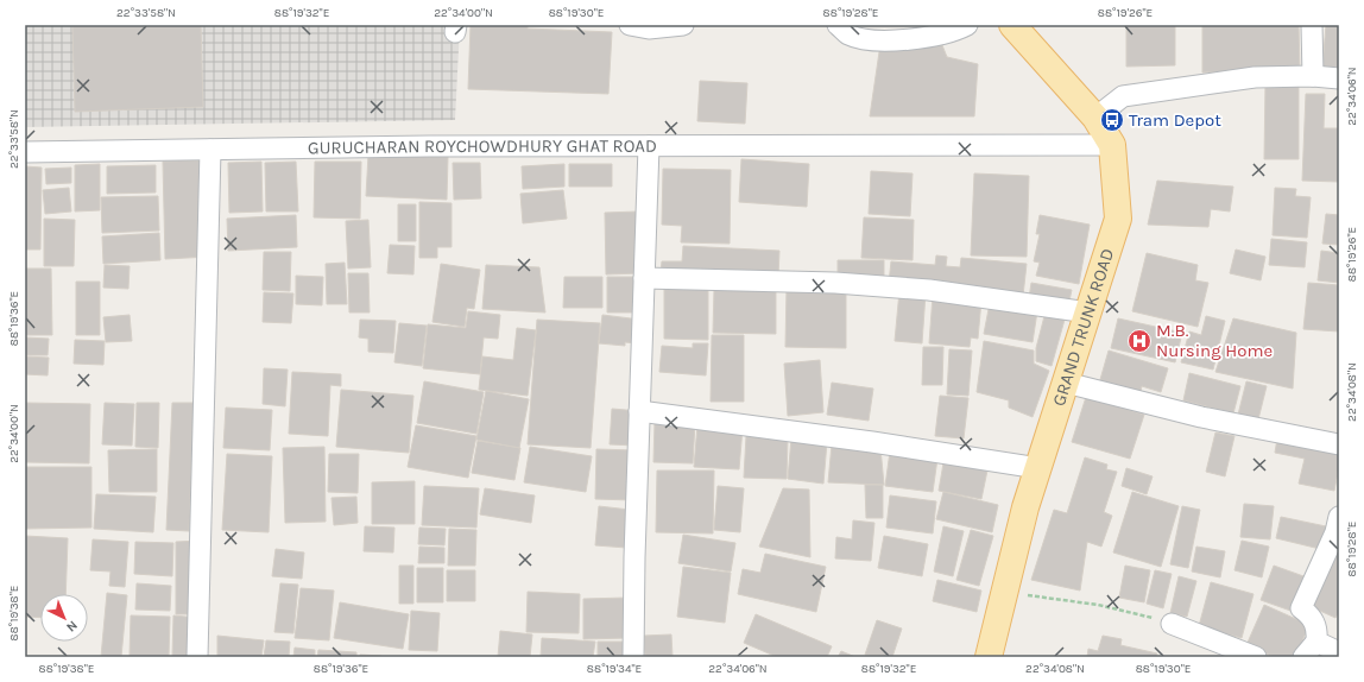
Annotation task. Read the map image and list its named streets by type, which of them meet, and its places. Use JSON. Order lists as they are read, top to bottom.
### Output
{
  "streets": {
    "main road": ["GRAND TRUNK ROAD"],
    "street": ["GURUCHARAN ROYCHOWDHURY GHAT ROAD"]
  },
  "crossings": [
    ["GURUCHARAN ROYCHOWDHURY GHAT ROAD", "GRAND TRUNK ROAD"]
  ],
  "places": {
    "bus stop": ["Tram Depot"],
    "hospital": ["M.B. Nursing Home"]
  },
  "north": "bottom right",
  "coordinates": [
    "22°33'58\"N",
    "88°19'32\"E",
    "22°34'00\"N",
    "88°19'30\"E",
    "88°19'28\"E",
    "88°19'26\"E",
    "22°34'06\"N",
    "88°19'36\"E",
    "22°34'08\"N",
    "88°19'38\"E",
    "88°19'34\"E"
  ]
}
